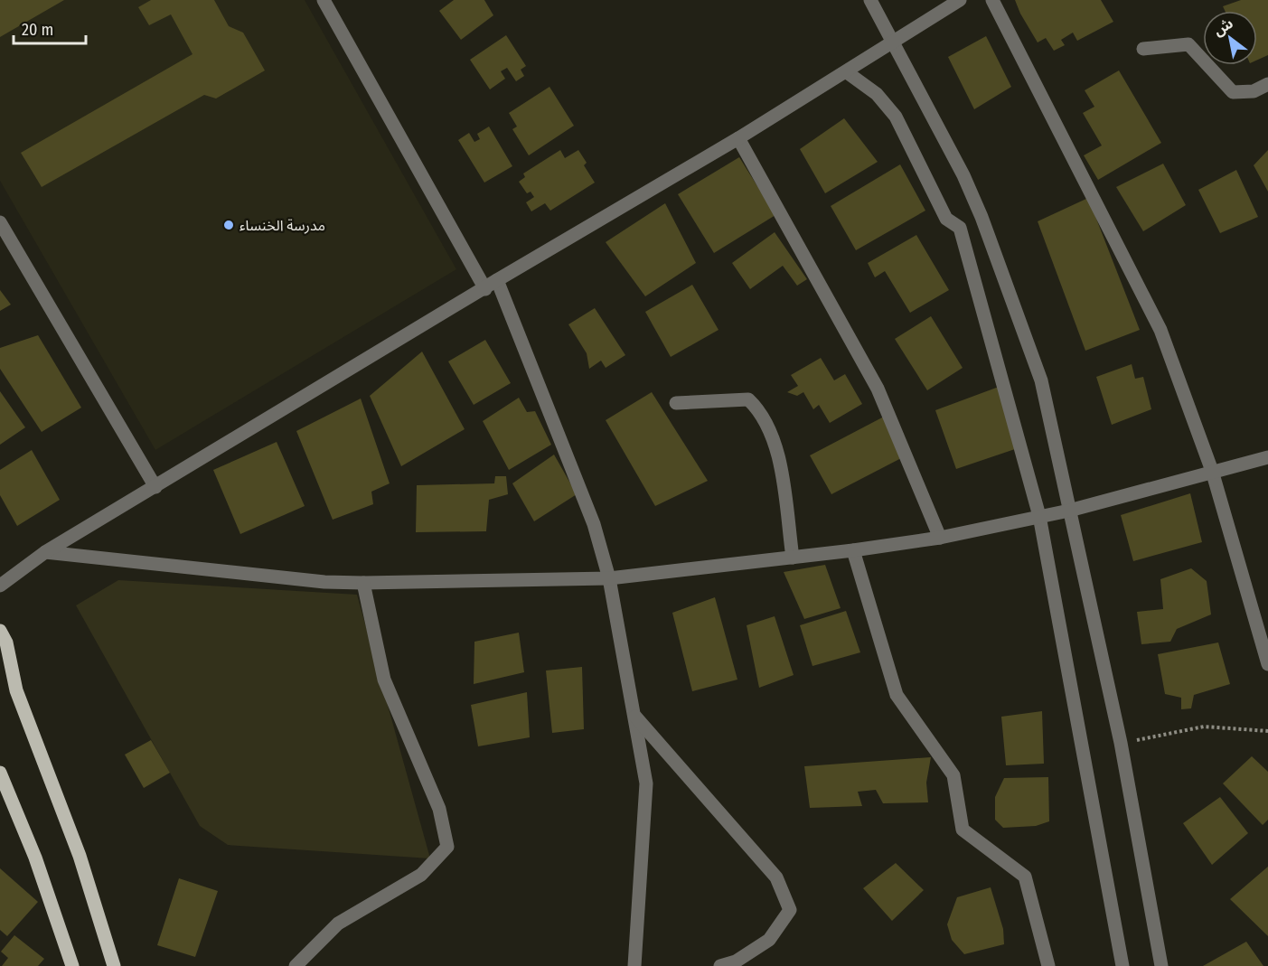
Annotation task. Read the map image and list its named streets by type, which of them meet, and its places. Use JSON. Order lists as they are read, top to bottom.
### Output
{
  "places": ["مدرسة الخنساء"],
  "scale_bar": "20 m",
  "north": "top left"
}
